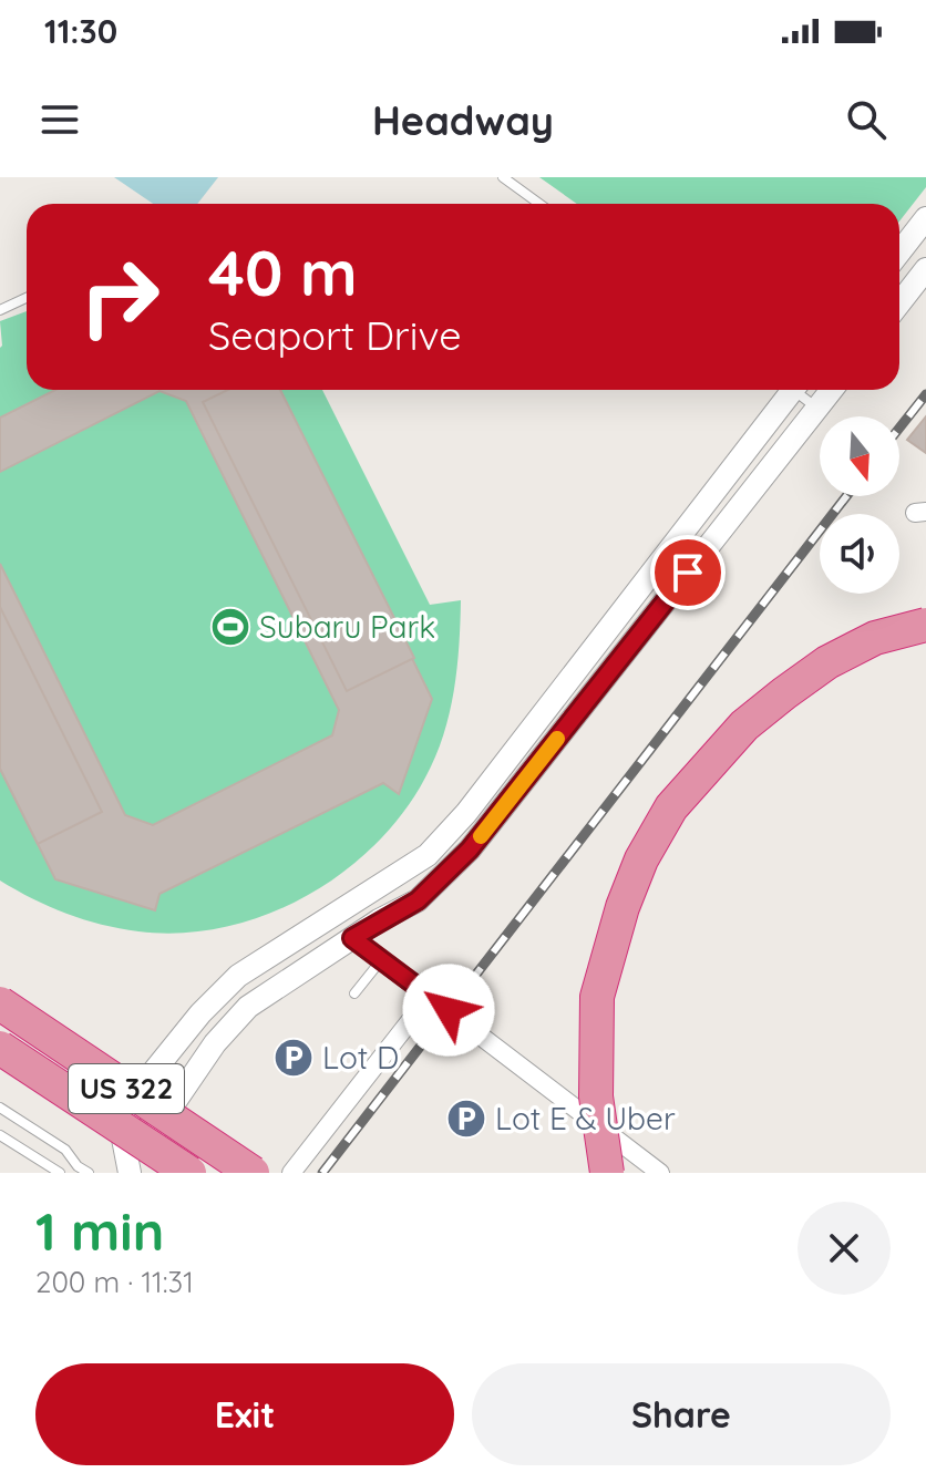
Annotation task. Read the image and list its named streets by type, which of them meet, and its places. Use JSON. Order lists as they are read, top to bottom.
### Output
{
  "streets": {
    "highway": ["US 322"]
  },
  "places": {
    "sports": ["Subaru Park"],
    "parking": ["Lot D", "Lot E & Uber"]
  },
  "north": "bottom",
  "page": {
    "status": "11:30",
    "header": "Headway",
    "turn": ["40 m", "Seaport Drive"],
    "heading": ["1 min", "200 m · 11:31"],
    "buttons": ["Exit", "Share"]
  }
}
